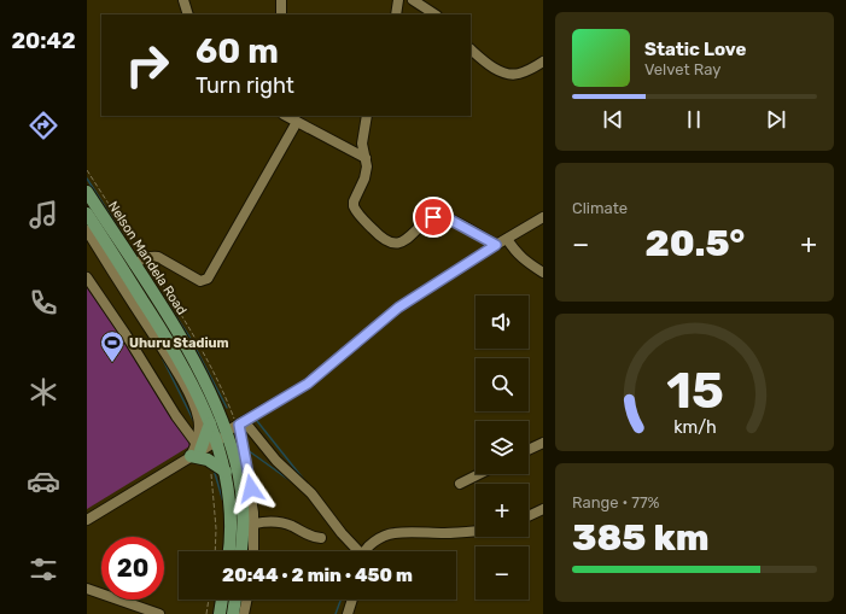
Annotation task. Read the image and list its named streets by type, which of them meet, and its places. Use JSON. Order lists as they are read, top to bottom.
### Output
{
  "streets": {
    "main road": ["Nelson Mandela Road"]
  },
  "places": {
    "sports": ["Uhuru Stadium"]
  },
  "page": {
    "tabs": "20:42",
    "turn": ["60 m", "Turn right"],
    "song": ["Static Love", "Velvet Ray"],
    "tile": [
      "Climate",
      ["Range · 77%", "385 km"]
    ],
    "heat": ["−", "20.5°", "+"],
    "map_buttons": ["+", "−"],
    "limit": "20",
    "trip": "20:44 · 2 min · 450 m",
    "gauge": ["15", "km/h"]
  }
}
